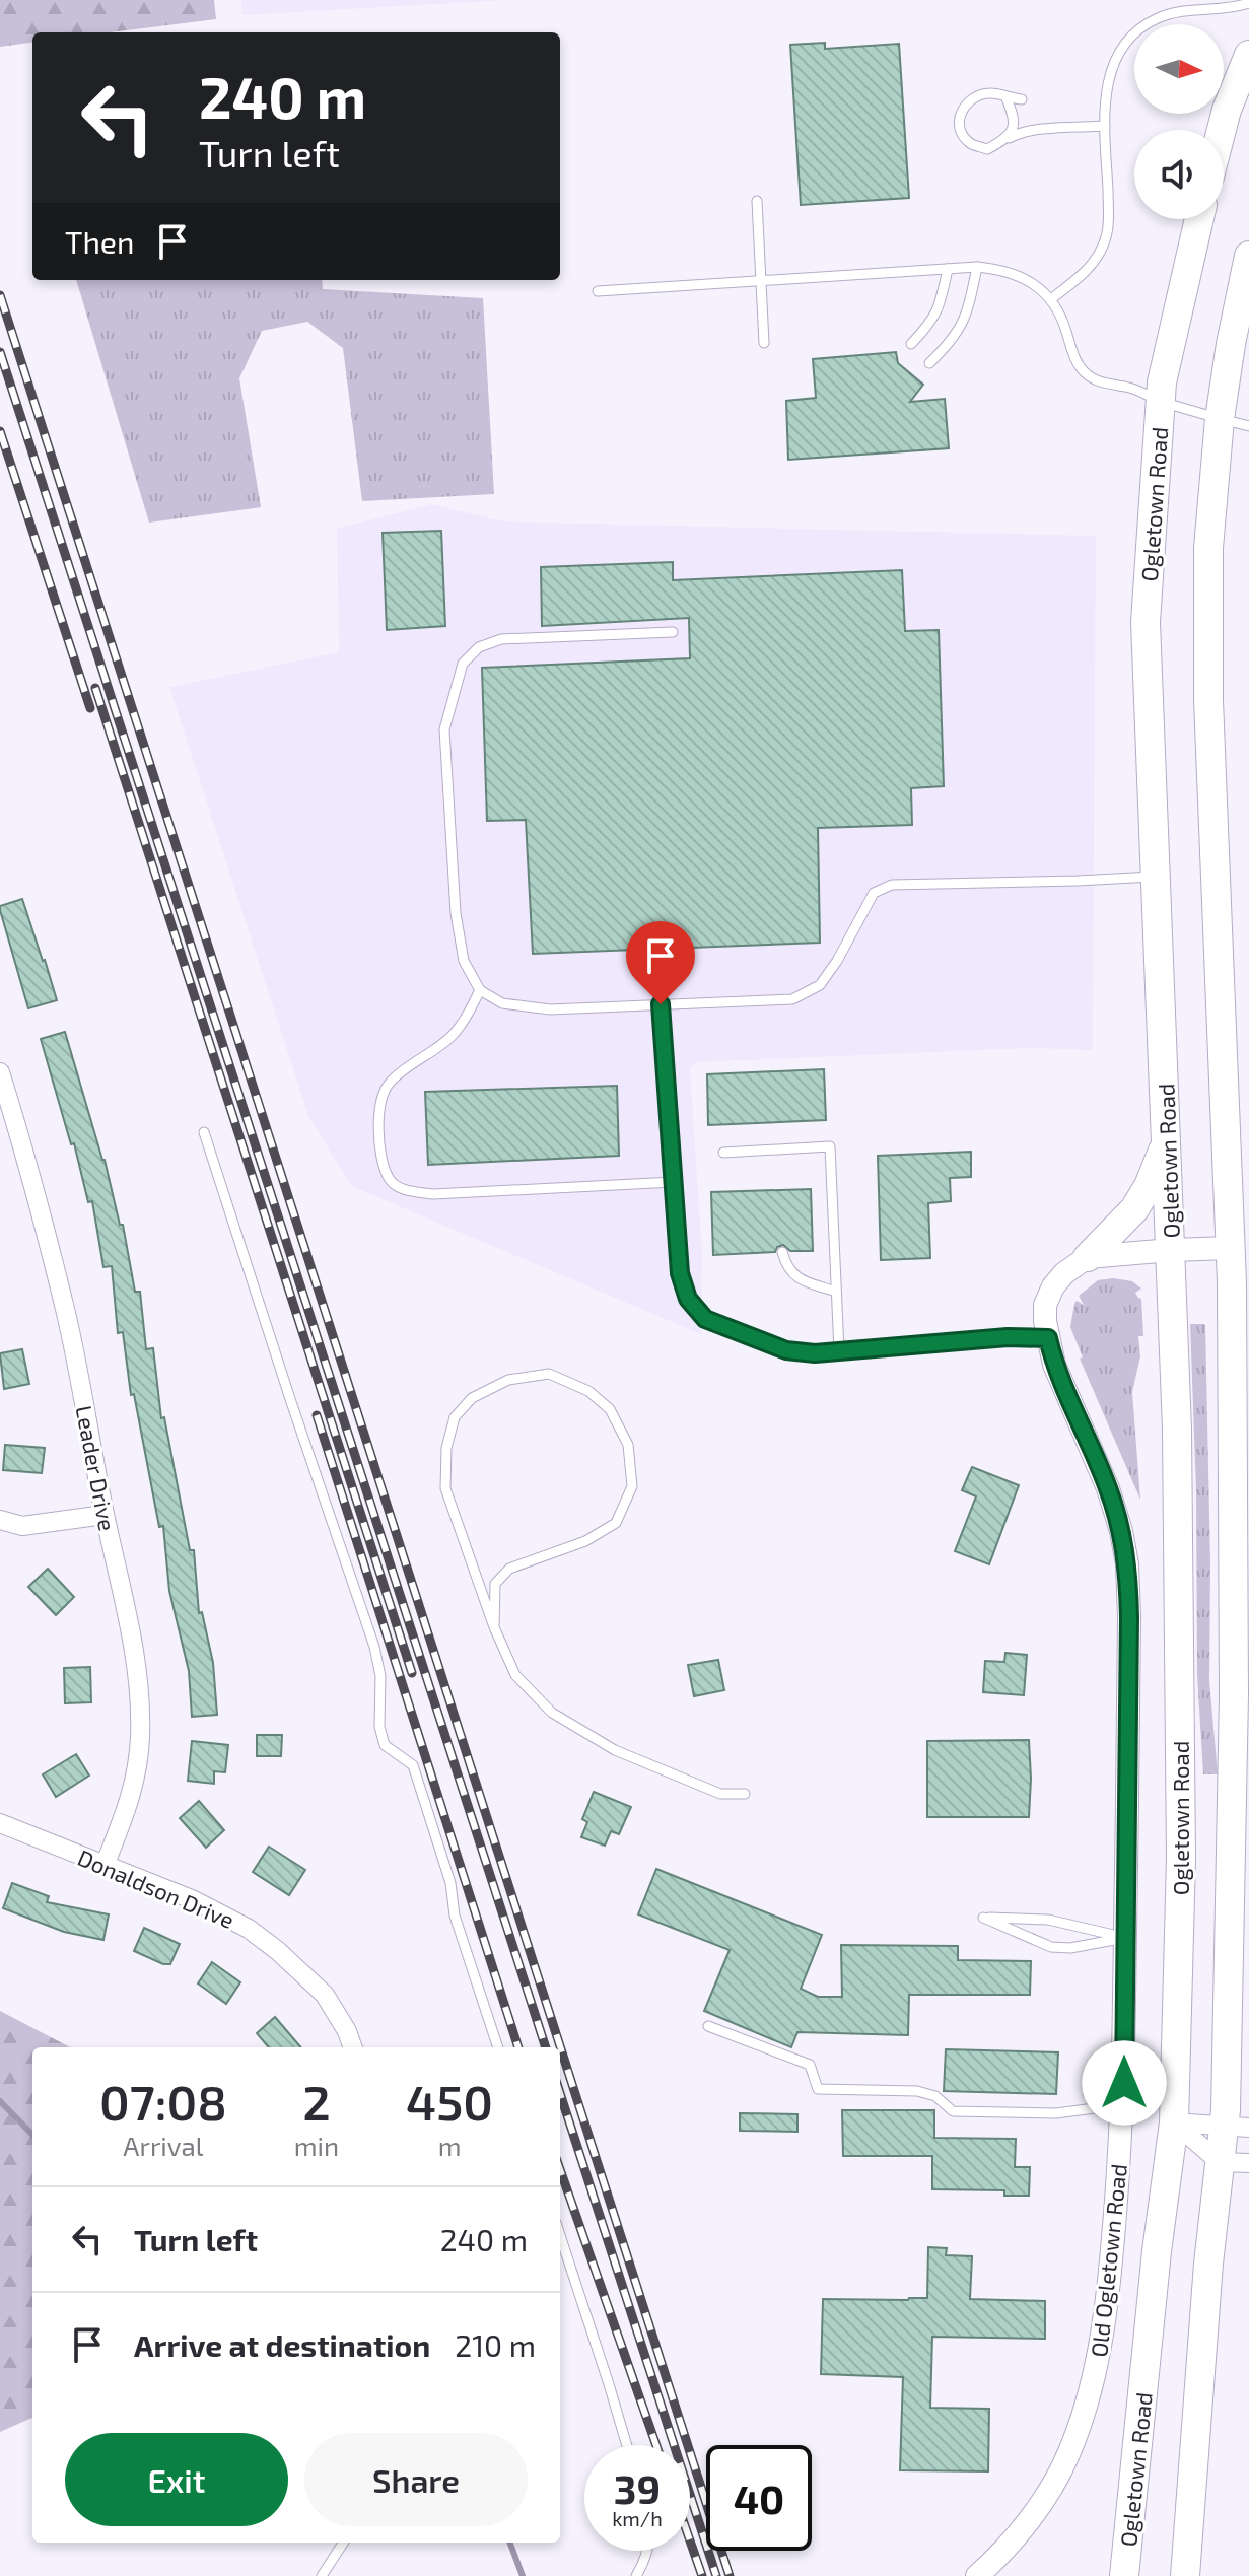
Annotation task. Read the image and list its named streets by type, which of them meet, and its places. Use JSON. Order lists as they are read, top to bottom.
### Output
{
  "streets": {
    "main road": ["Ogletown Road"],
    "street": ["Leader Drive", "Donaldson Drive", "Old Ogletown Road"]
  },
  "crossings": [
    ["Leader Drive", "Donaldson Drive"]
  ],
  "north": "right",
  "page": {
    "turn": ["240 m", "Turn left"],
    "then": "Then",
    "eta": [
      "07:08",
      "Arrival",
      "2",
      "min",
      "450",
      "m"
    ],
    "list": [
      {
        "name": "Turn left",
        "value": "240 m"
      },
      {
        "name": "Arrive at destination",
        "value": "210 m"
      }
    ],
    "buttons": ["Exit", "Share"],
    "speed": "39 km/h",
    "limit": "40"
  }
}
